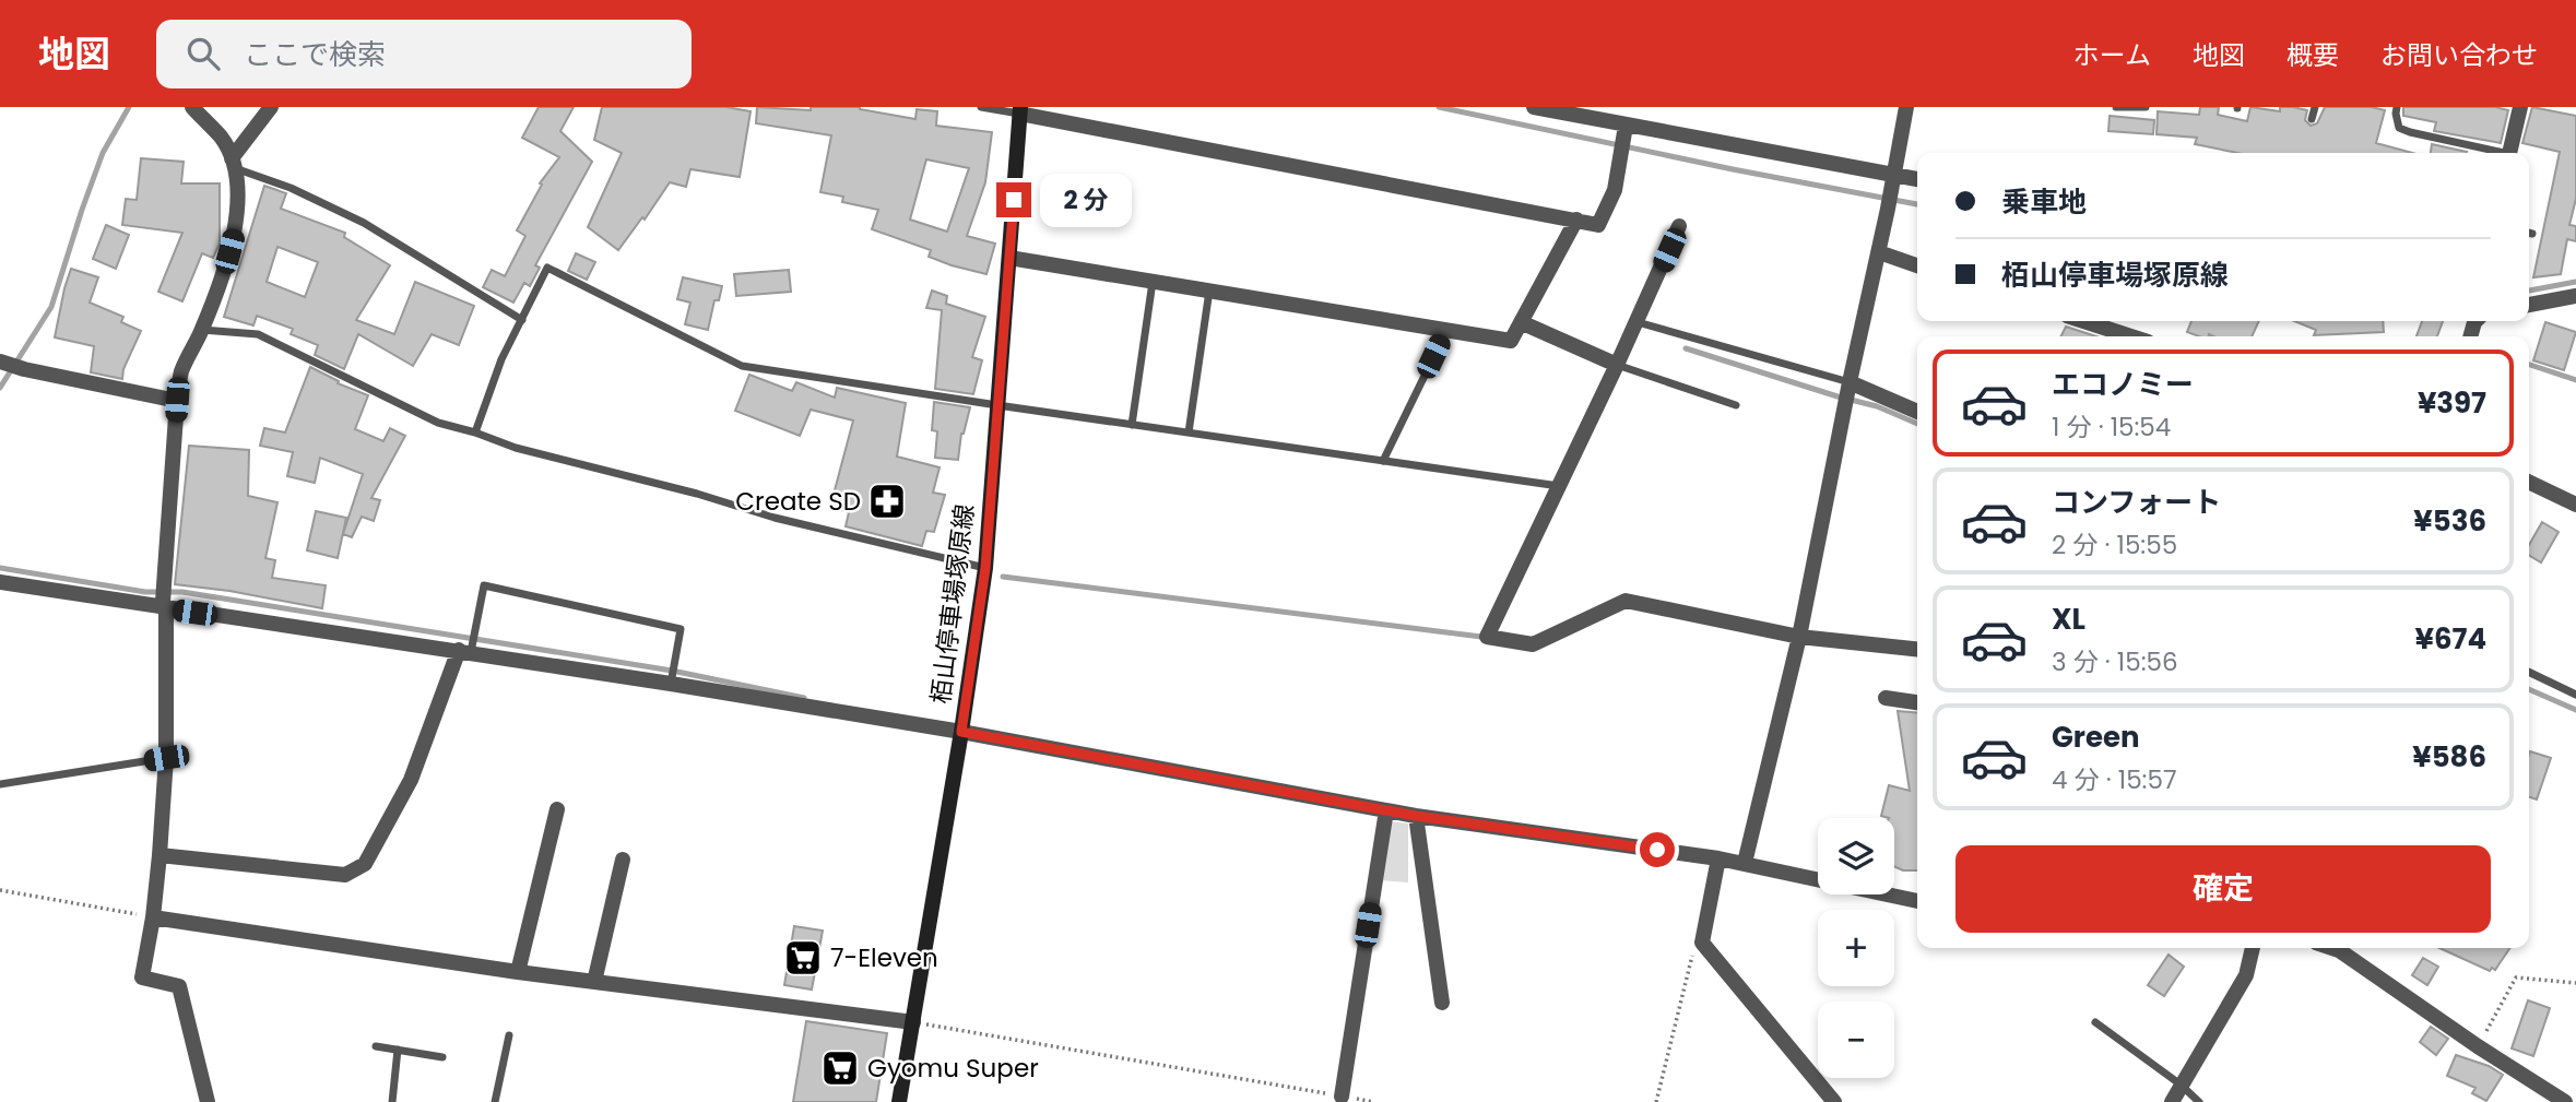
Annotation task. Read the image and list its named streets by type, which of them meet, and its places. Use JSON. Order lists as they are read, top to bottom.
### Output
{
  "streets": {
    "main road": ["栢山停車場塚原線"]
  },
  "places": {
    "pharmacy": ["Create SD"],
    "supermarket": ["7-Eleven", "Gyomu Super"]
  },
  "page": {
    "header": "地図",
    "search": "ここで検索",
    "nav": [
      "ホーム",
      "地図",
      "概要",
      "お問い合わせ"
    ],
    "banner": ["乗車地", "栢山停車場塚原線"],
    "bubble": "2 分",
    "list": [
      {
        "name": "エコノミー",
        "note": "1 分 · 15:54",
        "value": "¥397"
      },
      {
        "name": "コンフォート",
        "note": "2 分 · 15:55",
        "value": "¥536"
      },
      {
        "name": "XL",
        "note": "3 分 · 15:56",
        "value": "¥674"
      },
      {
        "name": "Green",
        "note": "4 分 · 15:57",
        "value": "¥586"
      }
    ],
    "map_buttons": ["+", "−"],
    "buttons": "確定"
  }
}
